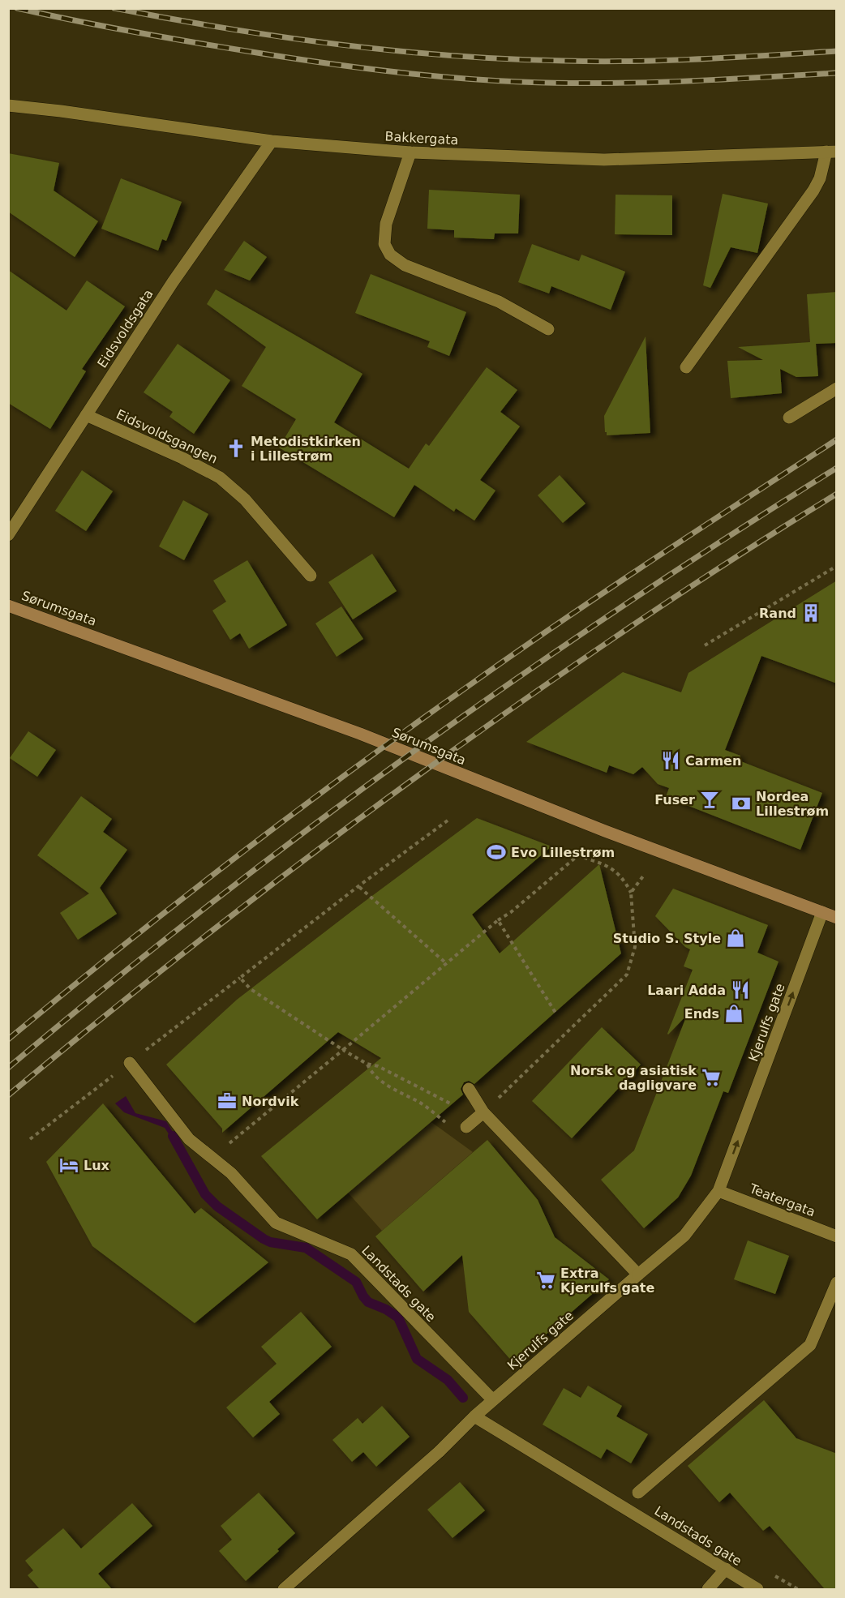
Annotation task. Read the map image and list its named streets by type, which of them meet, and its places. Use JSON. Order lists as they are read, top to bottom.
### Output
{
  "streets": {
    "main road": ["Sørumsgata"],
    "street": [
      "Bakkergata",
      "Eidsvoldsgata",
      "Eidsvoldsgangen",
      "Kjerulfs gate",
      "Teatergata",
      "Landstads gate"
    ]
  },
  "crossings": [
    ["Bakkergata", "Eidsvoldsgata"],
    ["Eidsvoldsgata", "Eidsvoldsgangen"],
    ["Sørumsgata", "Kjerulfs gate"],
    ["Kjerulfs gate", "Teatergata"],
    ["Kjerulfs gate", "Landstads gate"]
  ],
  "places": {
    "church": ["Metodistkirken i Lillestrøm"],
    "building": ["Rand"],
    "restaurant": ["Carmen", "Laari Adda"],
    "bar": ["Fuser"],
    "bank": ["Nordea Lillestrøm"],
    "sports": ["Evo Lillestrøm"],
    "shop": ["Studio S. Style", "Ends"],
    "supermarket": ["Norsk og asiatisk dagligvare", "Extra Kjerulfs gate"],
    "office": ["Nordvik"],
    "hotel": ["Lux"]
  }
}
